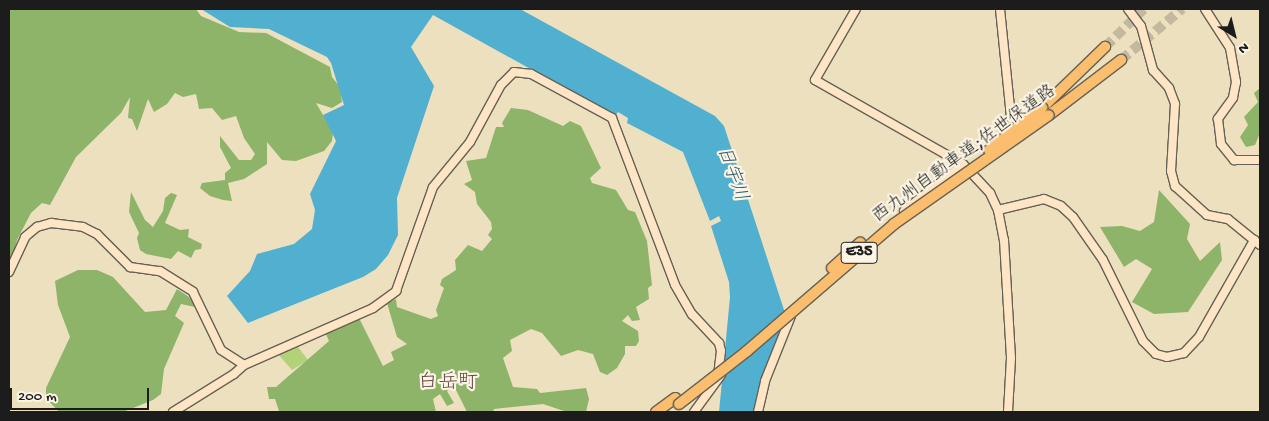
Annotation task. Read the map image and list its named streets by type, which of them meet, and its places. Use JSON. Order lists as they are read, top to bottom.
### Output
{
  "streets": {
    "highway": ["西九州自動車道;佐世保道路", "E35"]
  },
  "districts": ["白岳町"],
  "water": ["日宇川"],
  "scale_bar": "200 m",
  "north": "bottom right"
}
